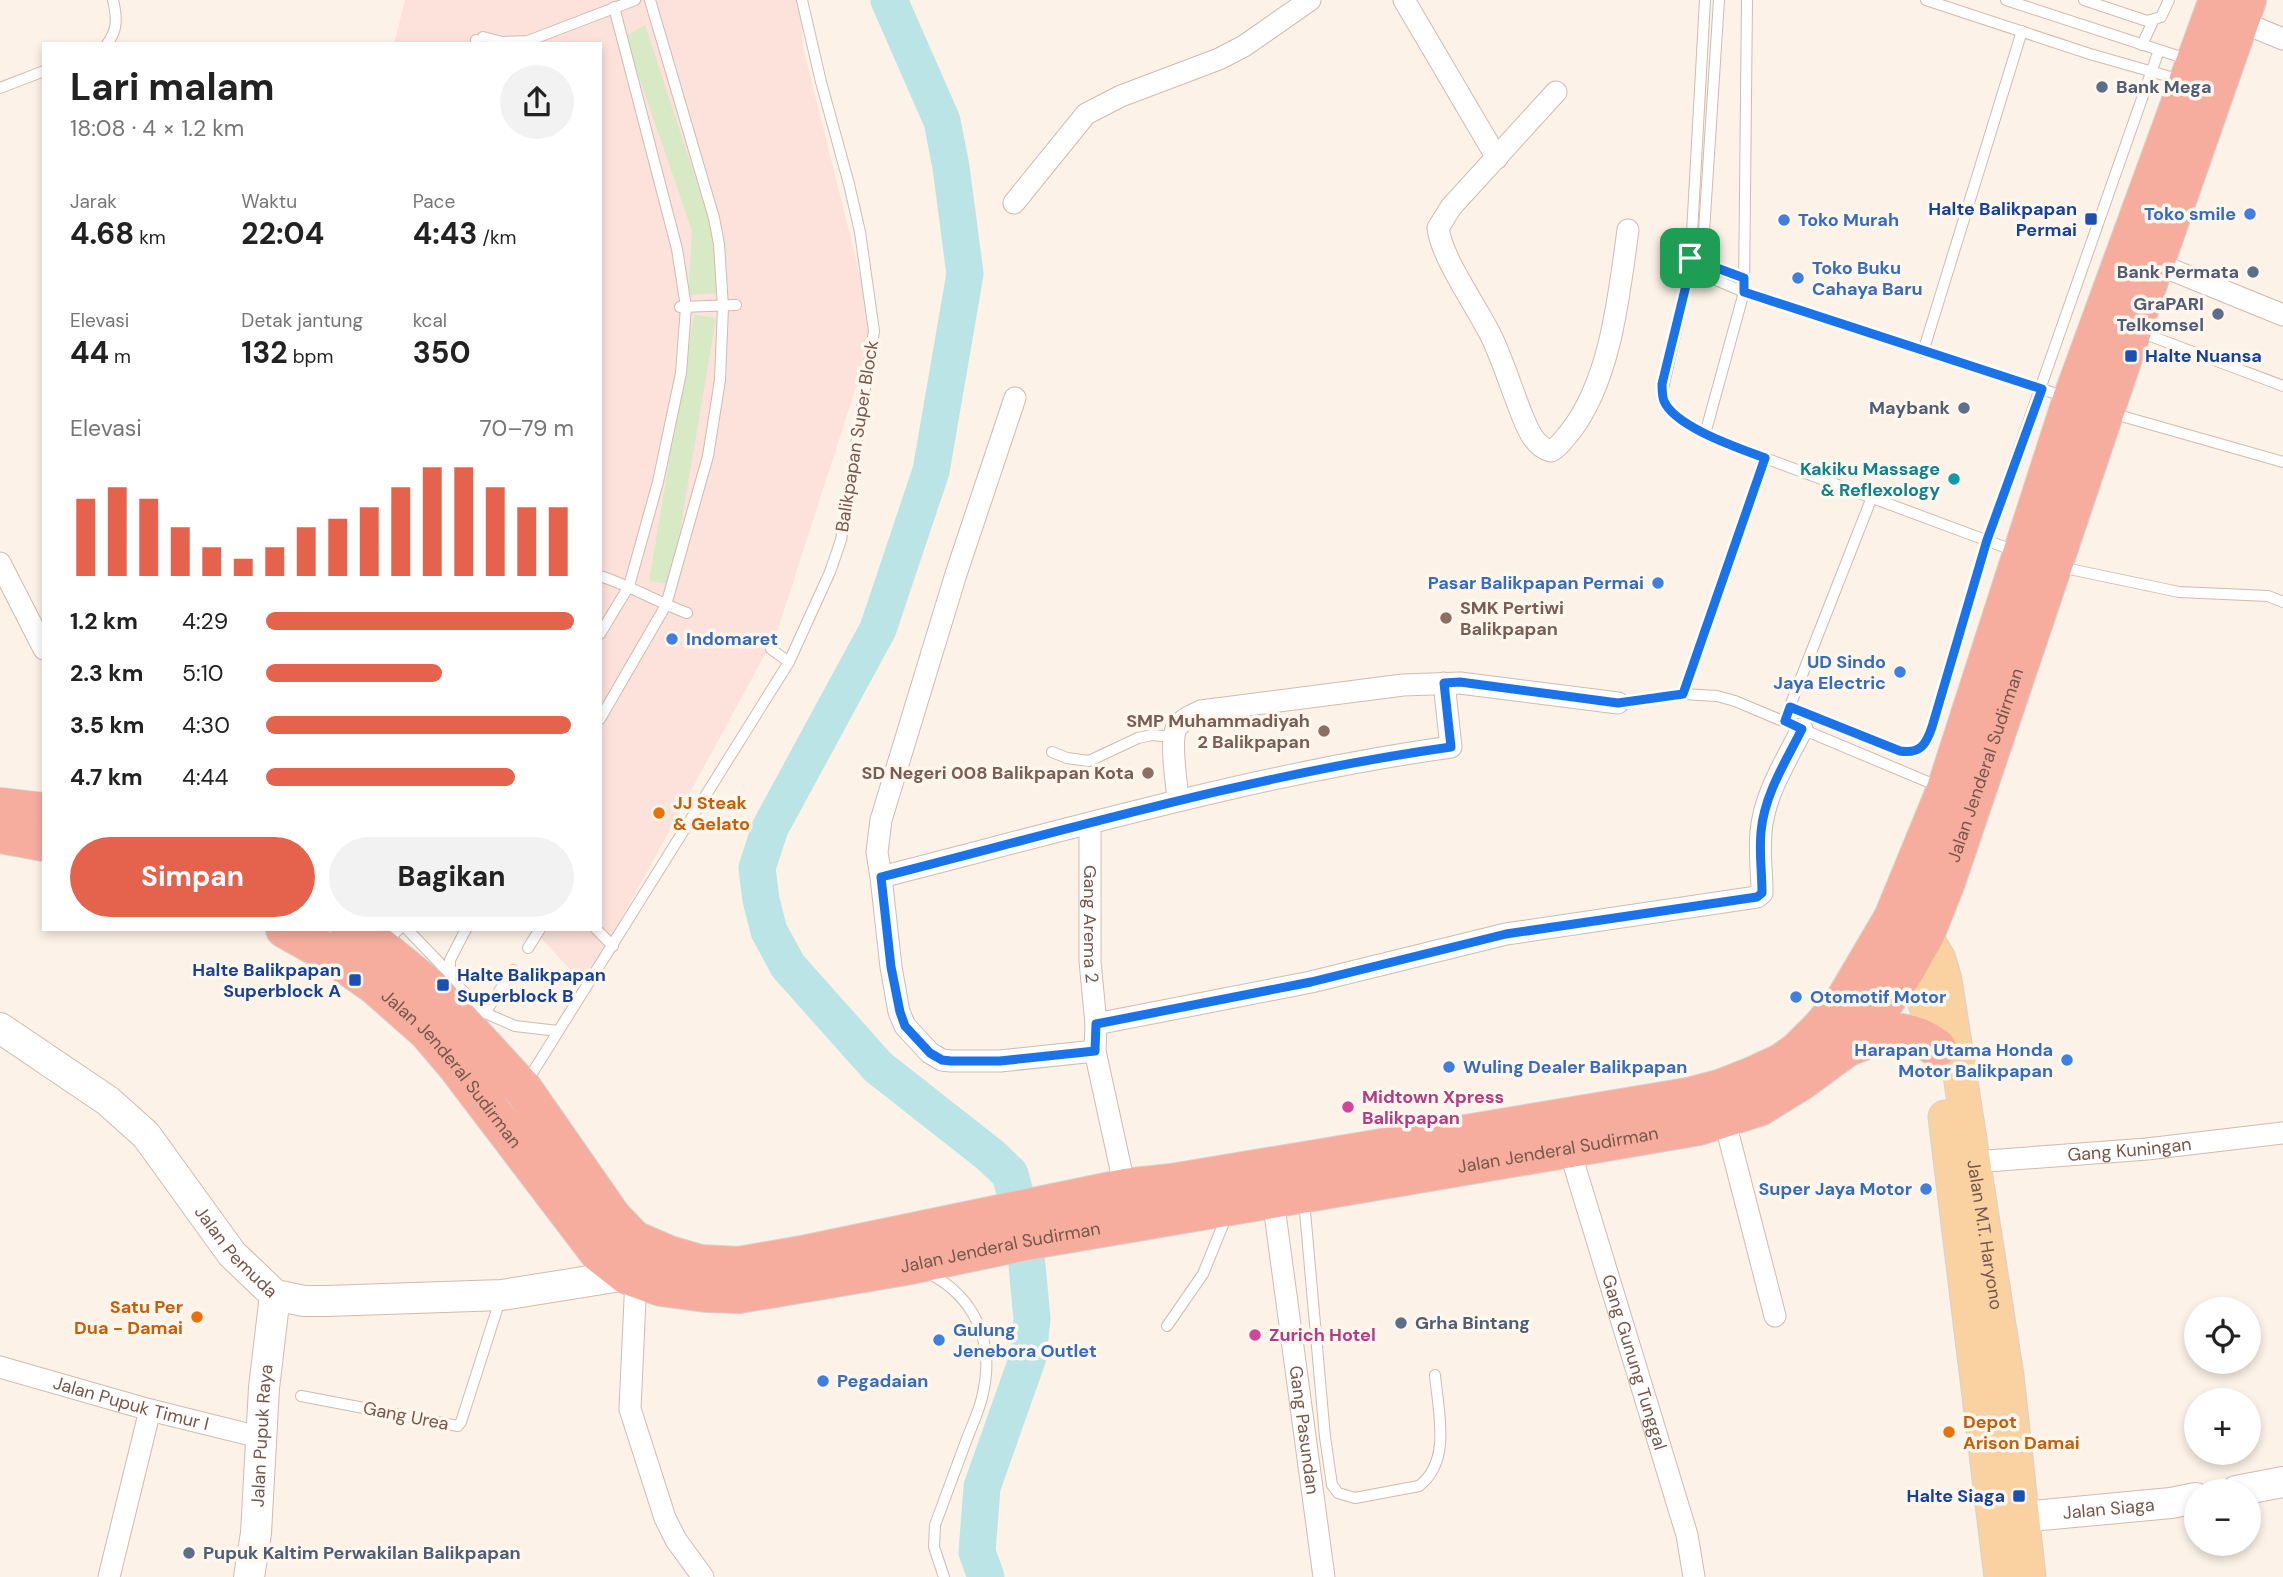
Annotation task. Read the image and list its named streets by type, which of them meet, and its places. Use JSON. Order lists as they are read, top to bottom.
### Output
{
  "streets": {
    "highway": ["Jalan Jenderal Sudirman"],
    "main road": ["Jalan M.T. Haryono"],
    "street": [
      "Gang Arema 2",
      "Gang Kuningan",
      "Jalan Pemuda",
      "Gang Gunung Tunggal",
      "Jalan Pupuk Timur I",
      "Gang Pasundan",
      "Jalan Pupuk Raya",
      "Jalan Siaga"
    ],
    "lane": ["Balikpapan Super Block", "Gang Urea"]
  },
  "crossings": [
    ["Balikpapan Super Block", "Jalan Jenderal Sudirman"],
    ["Jalan Jenderal Sudirman", "Gang Arema 2"],
    ["Jalan Jenderal Sudirman", "Jalan M.T. Haryono"],
    ["Jalan Jenderal Sudirman", "Jalan Pemuda"],
    ["Jalan Jenderal Sudirman", "Gang Gunung Tunggal"],
    ["Jalan Jenderal Sudirman", "Gang Pasundan"],
    ["Gang Kuningan", "Jalan M.T. Haryono"],
    ["Jalan M.T. Haryono", "Jalan Siaga"],
    ["Jalan Pemuda", "Gang Urea"],
    ["Jalan Pemuda", "Jalan Pupuk Raya"],
    ["Jalan Pupuk Timur I", "Jalan Pupuk Raya"]
  ],
  "places": {
    "other": [
      "Bank Mega",
      "Toko smile",
      "Toko Murah",
      "Bank Permata",
      "Toko Buku Cahaya Baru",
      "GraPARI Telkomsel",
      "Maybank",
      "Kakiku Massage & Reflexology",
      "Pasar Balikpapan Permai",
      "SMK Pertiwi Balikpapan",
      "Indomaret",
      "UD Sindo Jaya Electric",
      "SMP Muhammadiyah 2 Balikpapan",
      "SD Negeri 008 Balikpapan Kota",
      "JJ Steak & Gelato",
      "Otomotif Motor",
      "Harapan Utama Honda Motor Balikpapan",
      "Wuling Dealer Balikpapan",
      "Midtown Xpress Balikpapan",
      "Super Jaya Motor",
      "Satu Per Dua - Damai",
      "Grha Bintang",
      "Zurich Hotel",
      "Gulung Jenebora Outlet",
      "Pegadaian",
      "Depot Arison Damai",
      "Pupuk Kaltim Perwakilan Balikpapan"
    ],
    "transit": [
      "Halte Balikpapan Permai",
      "Halte Nuansa",
      "Halte Balikpapan Superblock A",
      "Halte Balikpapan Superblock B",
      "Halte Siaga"
    ]
  },
  "page": {
    "heading": ["Lari malam", "18:08 · 4 × 1.2 km"],
    "stats": [
      ["Jarak", "4.68 km"],
      ["Waktu", "22:04"],
      ["Pace", "4:43 /km"],
      ["Elevasi", "44 m"],
      ["Detak jantung", "132 bpm"],
      ["kcal", "350"]
    ],
    "chart": ["Elevasi", "70–79 m"],
    "list": [
      {
        "name": "1.2 km",
        "note": "4:29"
      },
      {
        "name": "2.3 km",
        "note": "5:10"
      },
      {
        "name": "3.5 km",
        "note": "4:30"
      },
      {
        "name": "4.7 km",
        "note": "4:44"
      }
    ],
    "buttons": ["Simpan", "Bagikan"],
    "map_buttons": ["+", "−"]
  }
}
